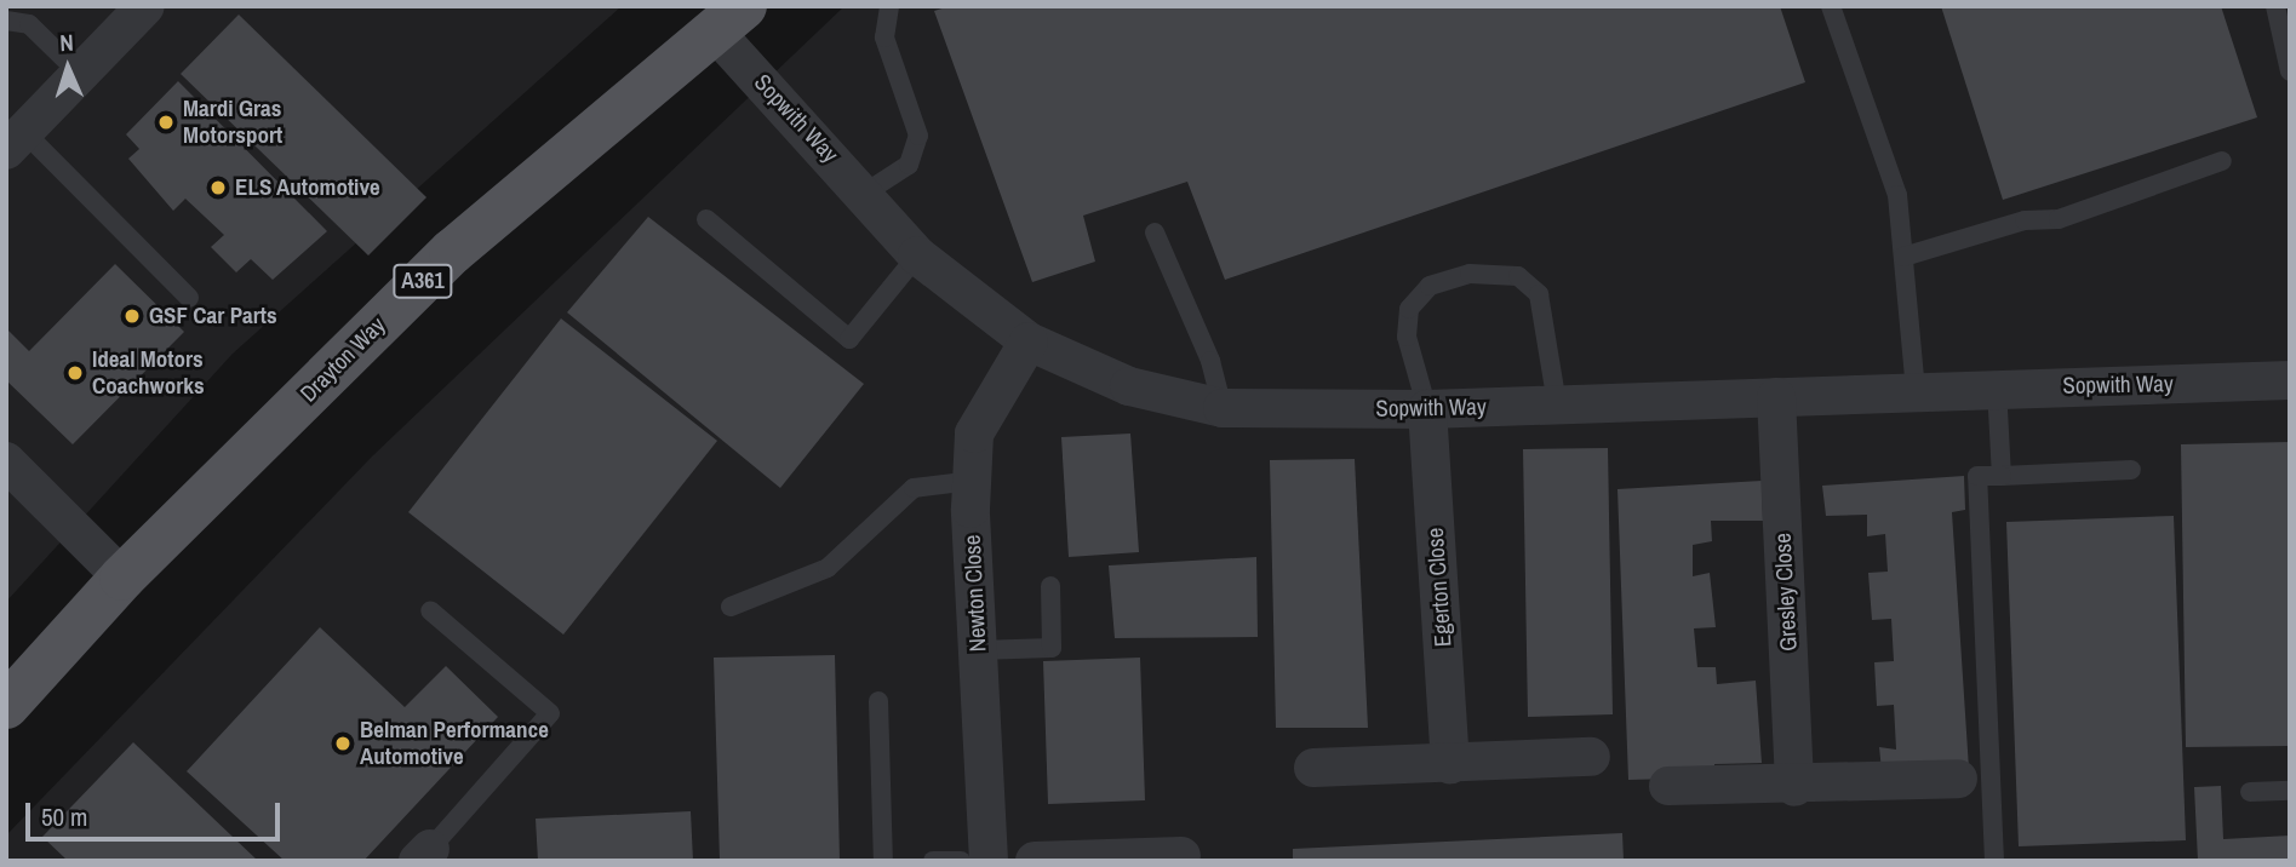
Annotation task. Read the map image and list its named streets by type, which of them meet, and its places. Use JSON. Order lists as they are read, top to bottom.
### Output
{
  "streets": {
    "main road": ["A361", "Drayton Way"],
    "street": [
      "Sopwith Way",
      "Egerton Close",
      "Gresley Close",
      "Newton Close"
    ]
  },
  "crossings": [
    ["Sopwith Way", "Drayton Way"],
    ["Sopwith Way", "Egerton Close"],
    ["Sopwith Way", "Gresley Close"],
    ["Sopwith Way", "Newton Close"]
  ],
  "places": [
    "Mardi Gras Motorsport",
    "ELS Automotive",
    "GSF Car Parts",
    "Ideal Motors Coachworks",
    "Belman Performance Automotive"
  ],
  "scale_bar": "50 m",
  "north": "top"
}
